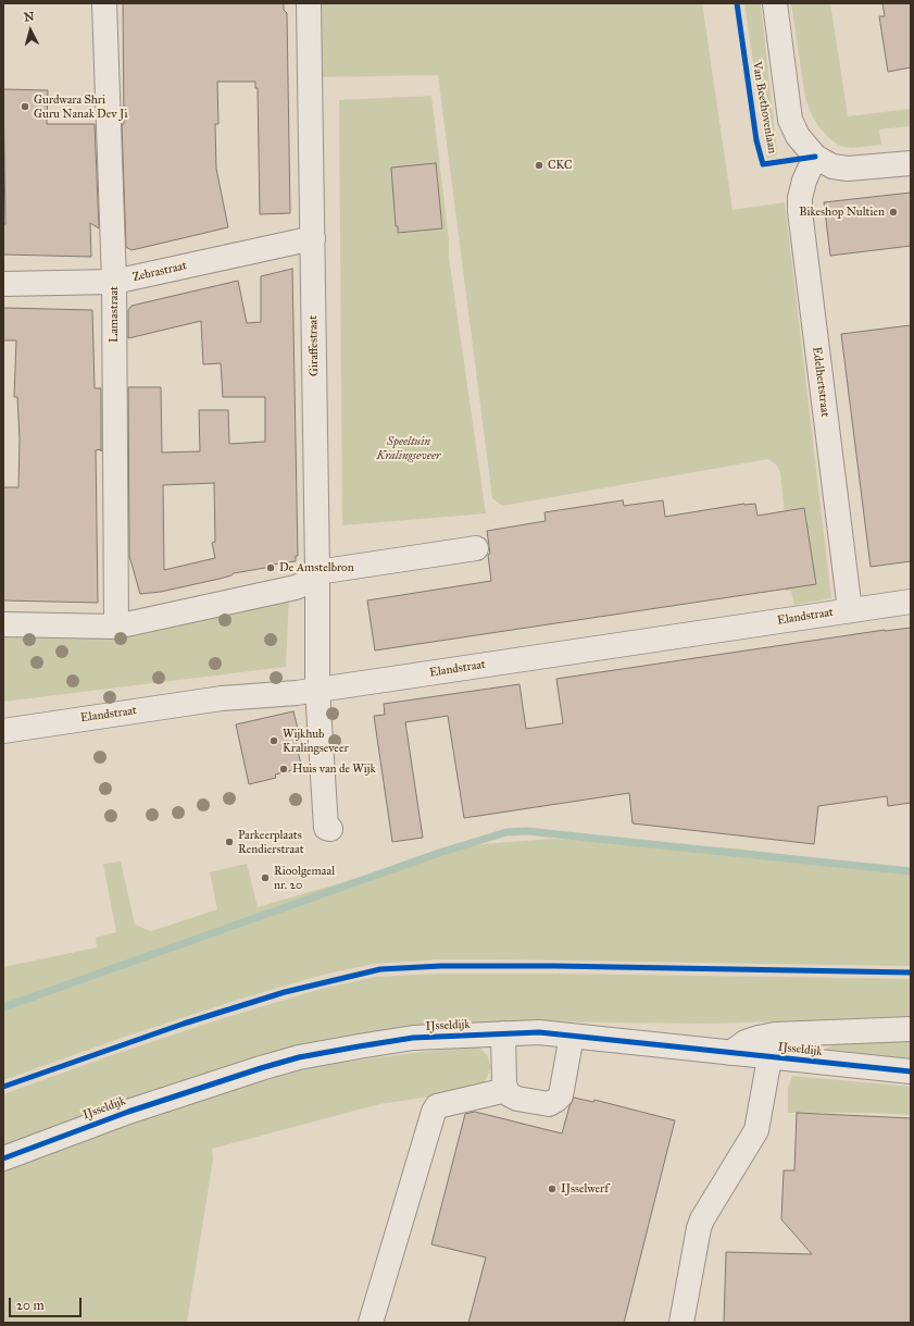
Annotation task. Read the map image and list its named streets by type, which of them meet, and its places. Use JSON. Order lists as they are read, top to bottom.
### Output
{
  "streets": {
    "street": [
      "Van Beethovenlaan",
      "Zebrastraat",
      "Lamastraat",
      "Giraffestraat",
      "Edelhertstraat",
      "Elandstraat",
      "IJsseldijk"
    ]
  },
  "crossings": [
    ["Van Beethovenlaan", "Edelhertstraat"],
    ["Zebrastraat", "Lamastraat"],
    ["Zebrastraat", "Giraffestraat"],
    ["Giraffestraat", "Elandstraat"],
    ["Edelhertstraat", "Elandstraat"]
  ],
  "parks": ["Speeltuin Kralingseveer"],
  "places": [
    "Gurdwara Shri Guru Nanak Dev Ji",
    "CKC",
    "Bikeshop Nultien",
    "De Amstelbron",
    "Wijkhub Kralingseveer",
    "Huis van de Wijk",
    "Parkeerplaats Rendierstraat",
    "Rioolgemaal nr. 20",
    "IJsselwerf"
  ],
  "scale_bar": "20 m",
  "north": "top"
}
